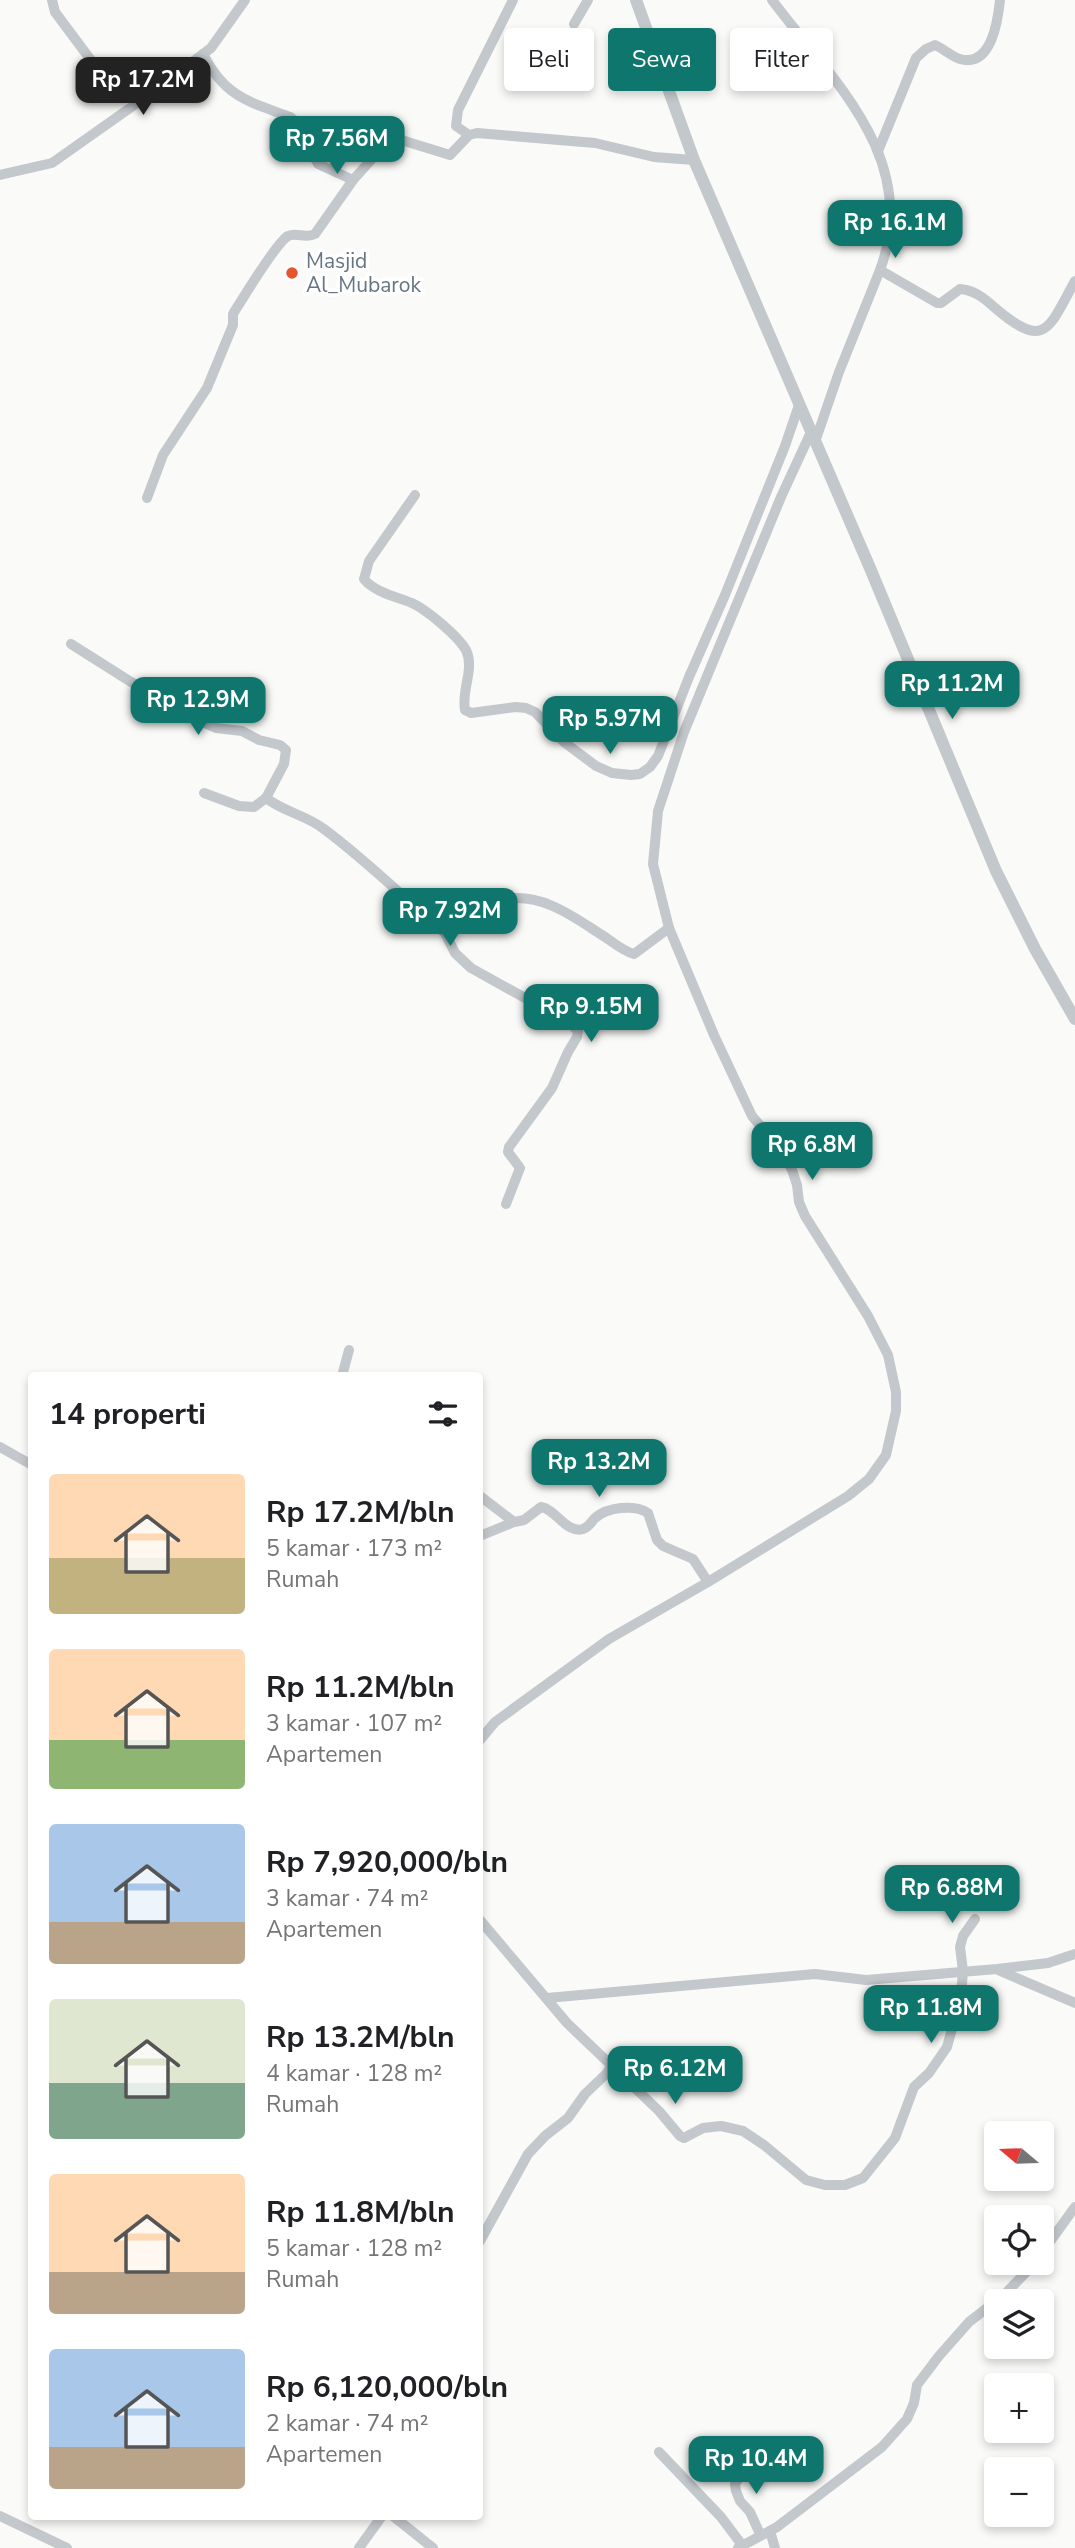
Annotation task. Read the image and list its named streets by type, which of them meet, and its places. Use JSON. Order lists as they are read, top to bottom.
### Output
{
  "places": ["Masjid Al_Mubarok"],
  "north": "left",
  "page": {
    "chip": ["Beli", "Sewa", "Filter"],
    "price": [
      "Rp 17.2M",
      "Rp 7.56M",
      "Rp 16.1M",
      "Rp 11.2M",
      "Rp 12.9M",
      "Rp 5.97M",
      "Rp 7.92M",
      "Rp 9.15M",
      "Rp 6.8M",
      "Rp 13.2M",
      "Rp 6.88M",
      "Rp 11.8M",
      "Rp 6.12M",
      "Rp 10.4M"
    ],
    "heading": "14 properti",
    "list": [
      {
        "name": "Rp 17.2M/bln",
        "note": "5 kamar · 173 m² · Rumah"
      },
      {
        "name": "Rp 11.2M/bln",
        "note": "3 kamar · 107 m² · Apartemen"
      },
      {
        "name": "Rp 7,920,000/bln",
        "note": "3 kamar · 74 m² · Apartemen"
      },
      {
        "name": "Rp 13.2M/bln",
        "note": "4 kamar · 128 m² · Rumah"
      },
      {
        "name": "Rp 11.8M/bln",
        "note": "5 kamar · 128 m² · Rumah"
      },
      {
        "name": "Rp 6,120,000/bln",
        "note": "2 kamar · 74 m² · Apartemen"
      }
    ],
    "map_buttons": ["+", "−"]
  }
}
